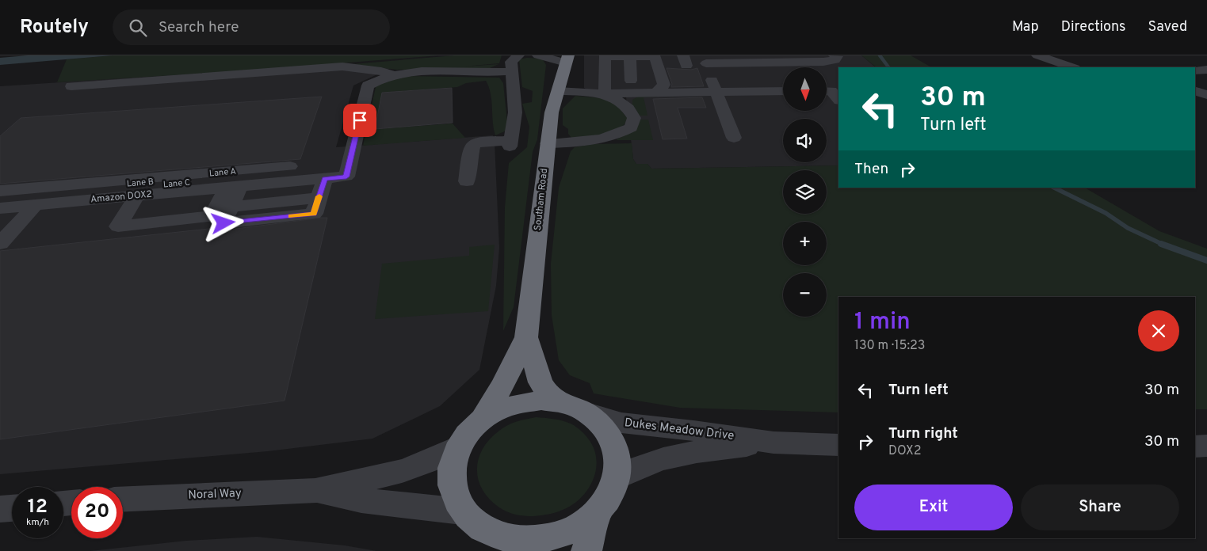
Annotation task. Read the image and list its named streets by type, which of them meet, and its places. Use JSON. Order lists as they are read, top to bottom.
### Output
{
  "streets": {
    "highway": ["Southam Road"],
    "street": [
      "Lane A",
      "Lane B",
      "Lane C",
      "Amazon DOX2",
      "Dukes Meadow Drive",
      "Noral Way"
    ]
  },
  "crossings": [
    ["Lane A", "Lane B"],
    ["Lane A", "Lane C"],
    ["Lane B", "Lane C"]
  ],
  "north": "bottom",
  "page": {
    "header": "Routely",
    "search": "Search here",
    "nav": ["Map", "Directions", "Saved"],
    "map_buttons": ["+", "−"],
    "turn": ["30 m", "Turn left"],
    "then": "Then",
    "heading": ["1 min", "130 m · 15:23"],
    "list": [
      {
        "name": "Turn left",
        "value": "30 m"
      },
      {
        "name": "Turn right",
        "note": "DOX2",
        "value": "30 m"
      }
    ],
    "buttons": ["Exit", "Share"],
    "speed": "12 km/h",
    "limit": "20"
  }
}
